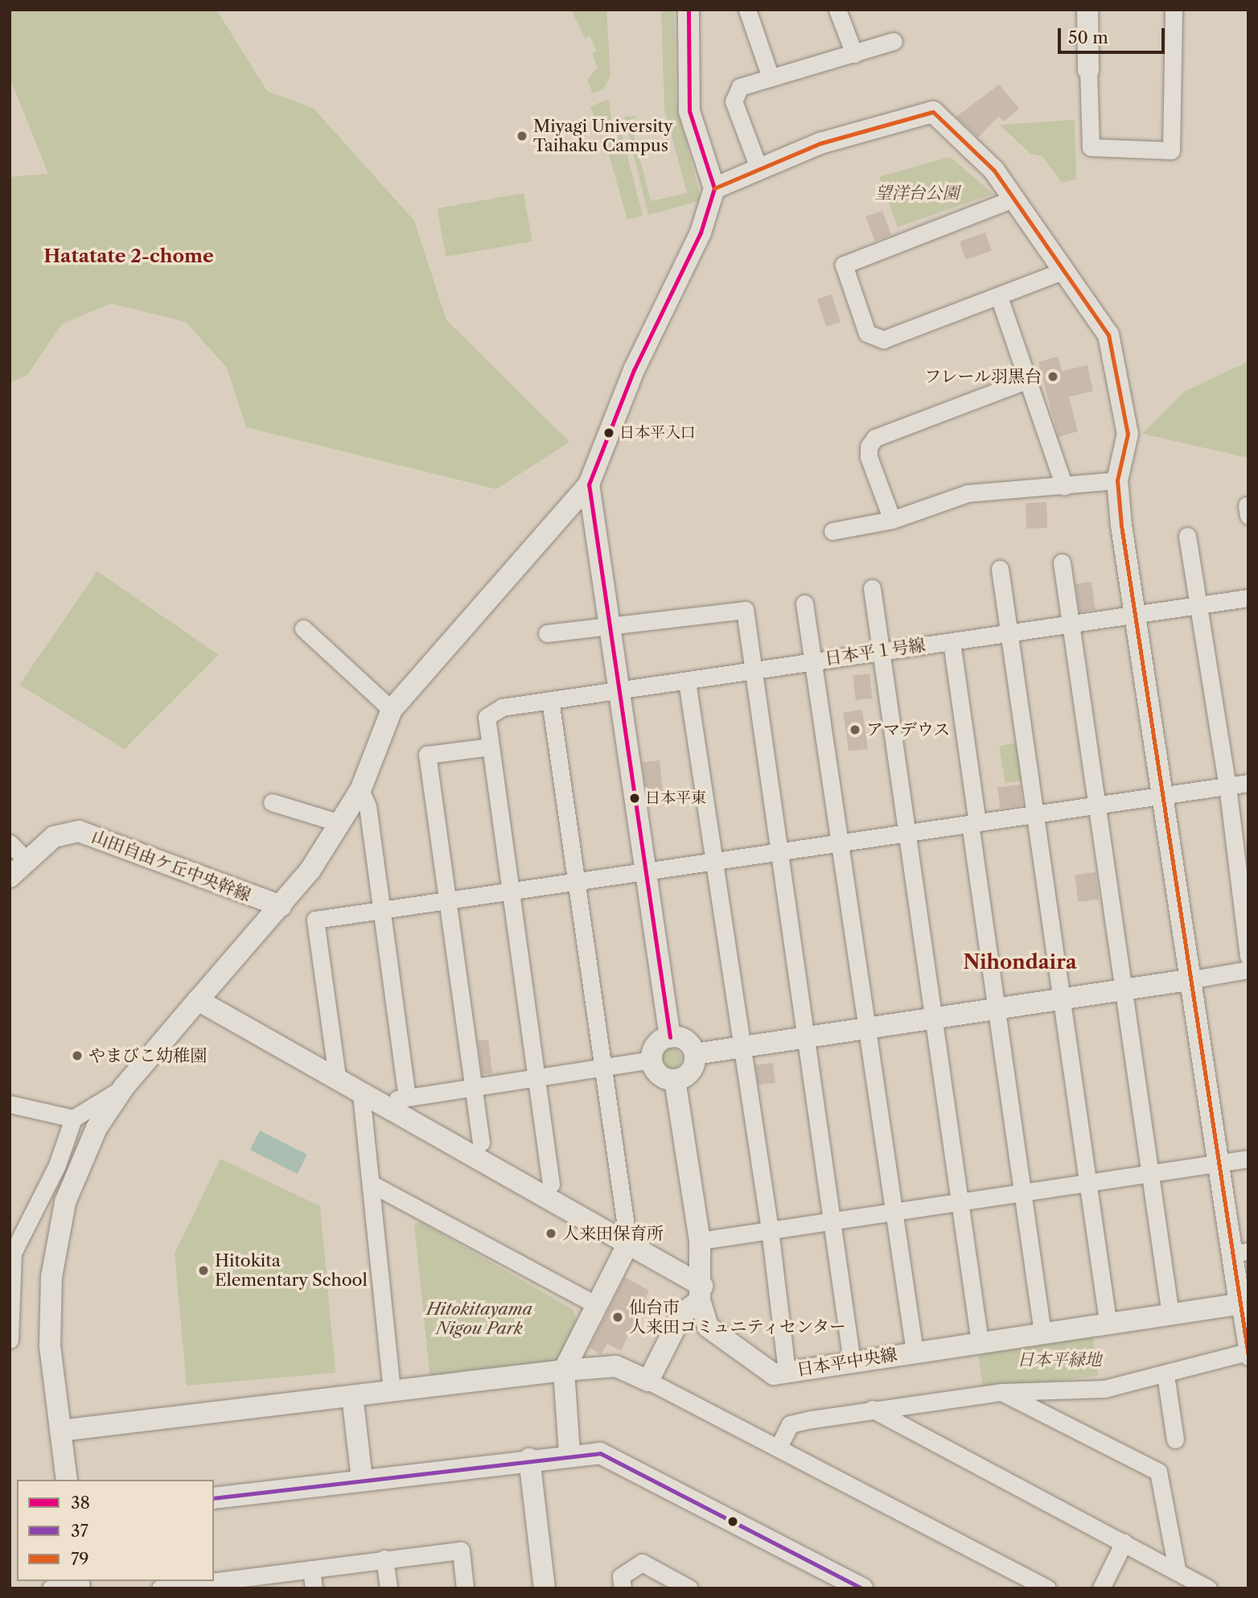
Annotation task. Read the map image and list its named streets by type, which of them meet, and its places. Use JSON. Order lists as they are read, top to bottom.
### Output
{
  "streets": {
    "street": ["日本平１号線", "山田自由ケ丘中央幹線", "日本平中央線"]
  },
  "districts": ["Hatatate 2-chome", "Nihondaira"],
  "parks": ["望洋台公園", "Hitokitayama Nigou Park", "日本平緑地"],
  "places": [
    "Miyagi University Taihaku Campus",
    "フレール羽黒台",
    "日本平入口",
    "アマデウス",
    "日本平東",
    "やまびこ幼稚園",
    "人来田保育所",
    "Hitokita Elementary School",
    "仙台市 人来田コミュニティセンター"
  ],
  "lines": ["transit line 38", "transit line 79", "transit line 37"],
  "legend": ["38", "37", "79"],
  "scale_bar": "50 m"
}
